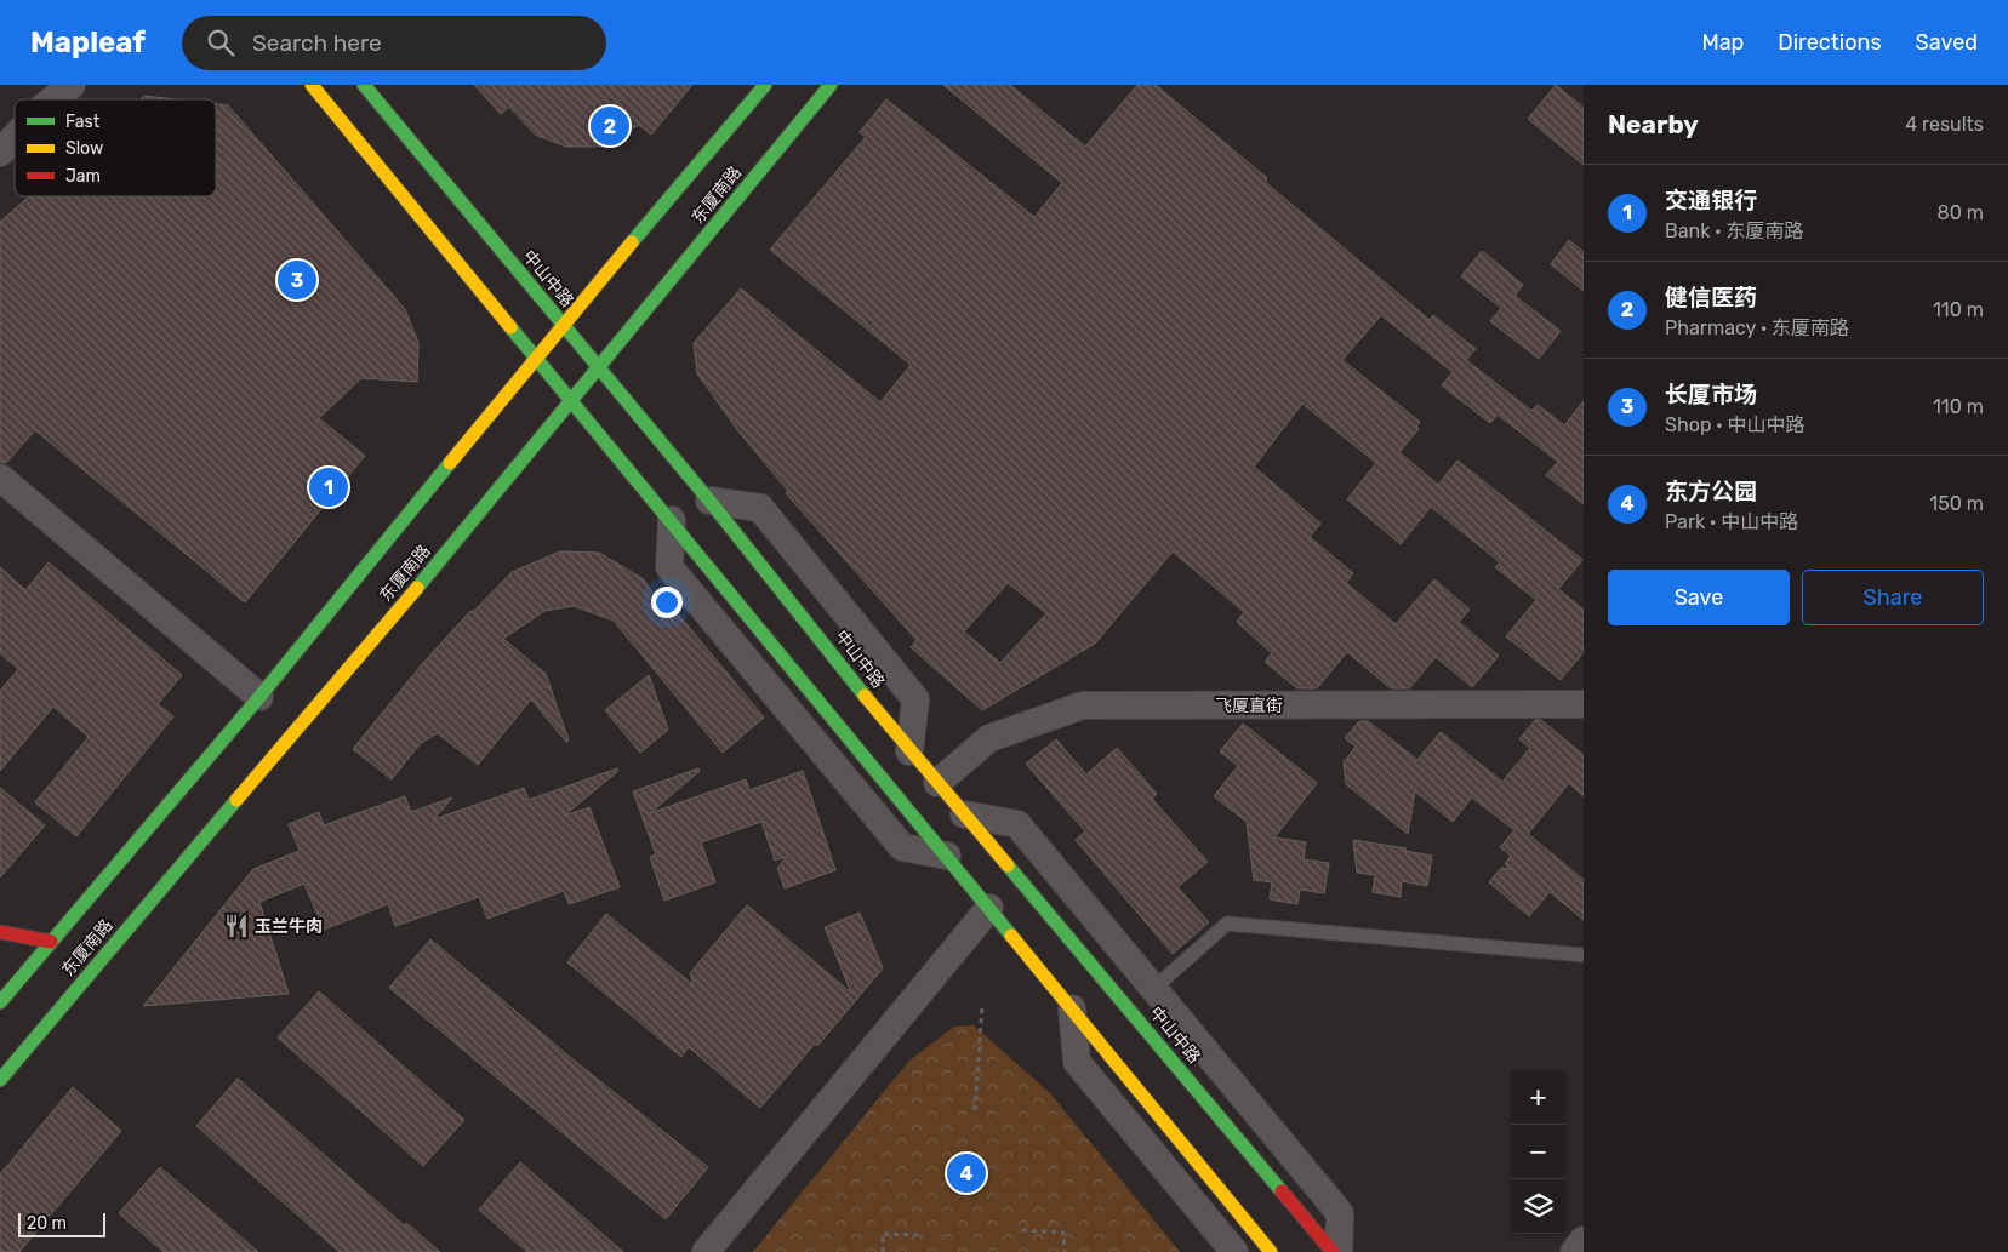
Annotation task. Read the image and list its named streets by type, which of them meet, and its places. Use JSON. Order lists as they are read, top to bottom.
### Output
{
  "streets": {
    "main road": ["东厦南路", "中山中路"],
    "street": ["飞厦直街"]
  },
  "crossings": [
    ["东厦南路", "中山中路"],
    ["中山中路", "飞厦直街"]
  ],
  "places": {
    "restaurant": ["玉兰牛肉"]
  },
  "legend": ["Fast", "Slow", "Jam"],
  "scale_bar": "20 m",
  "page": {
    "header": "Mapleaf",
    "search": "Search here",
    "nav": ["Map", "Directions", "Saved"],
    "heading": ["Nearby", "4 results"],
    "pins": [
      "2",
      "3",
      "1",
      "4"
    ],
    "list": [
      {
        "mark": "1",
        "name": "交通银行",
        "note": "Bank · 东厦南路",
        "value": "80 m"
      },
      {
        "mark": "2",
        "name": "健信医药",
        "note": "Pharmacy · 东厦南路",
        "value": "110 m"
      },
      {
        "mark": "3",
        "name": "长厦市场",
        "note": "Shop · 中山中路",
        "value": "110 m"
      },
      {
        "mark": "4",
        "name": "东方公园",
        "note": "Park · 中山中路",
        "value": "150 m"
      }
    ],
    "buttons": ["Save", "Share"],
    "map_buttons": ["+", "−"],
    "scale": "20 m"
  }
}
